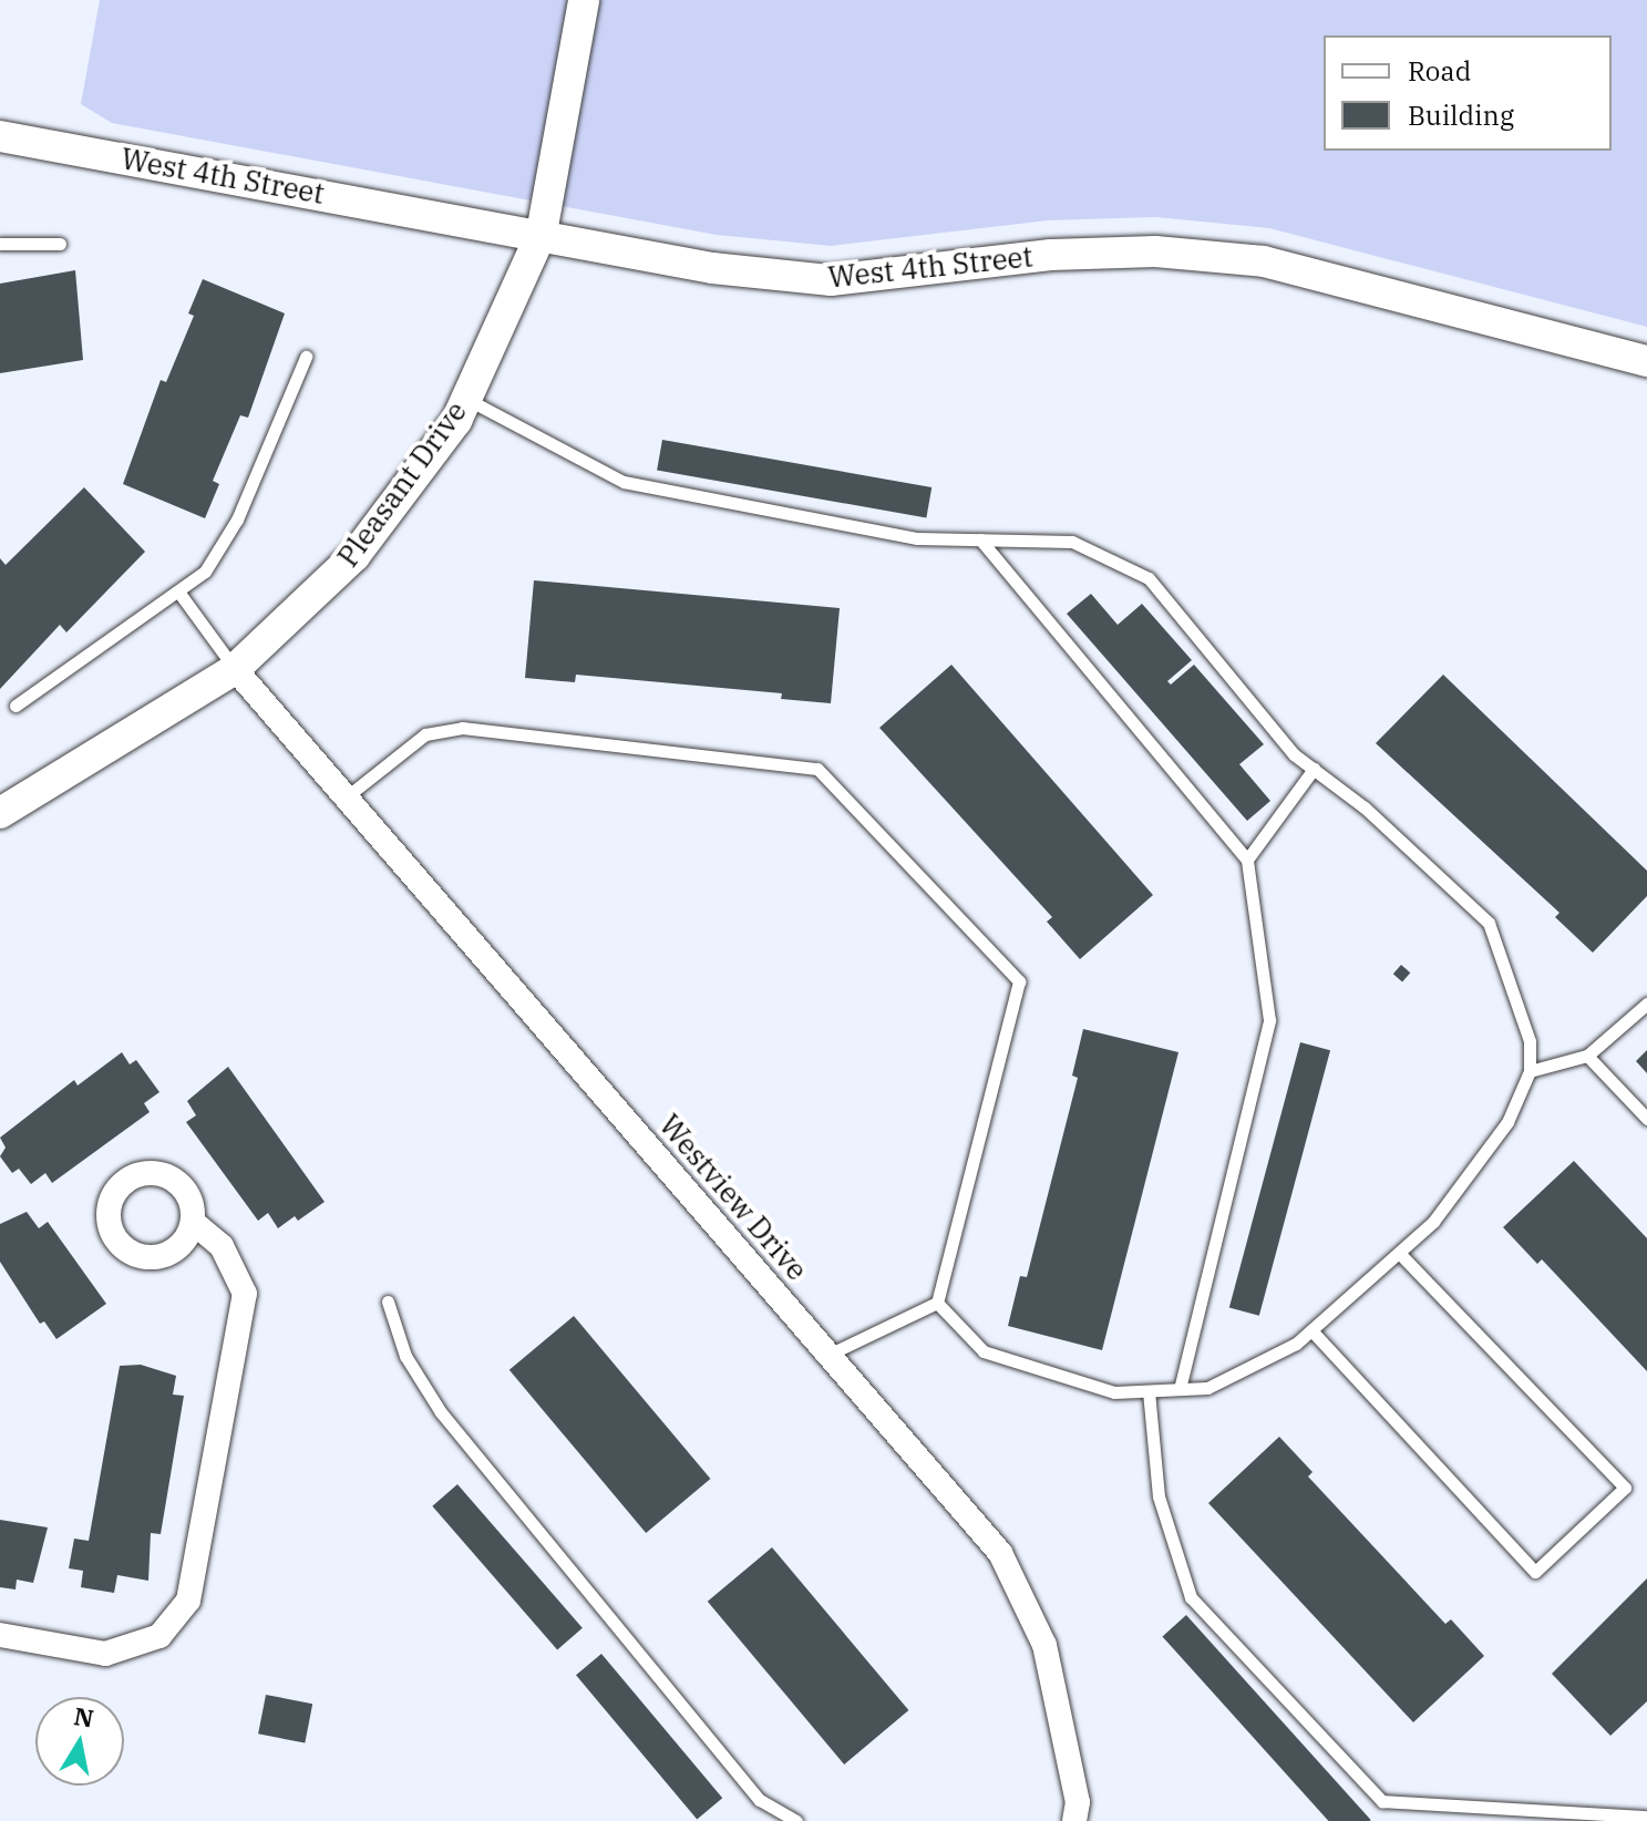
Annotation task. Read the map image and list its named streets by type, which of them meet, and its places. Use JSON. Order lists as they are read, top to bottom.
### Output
{
  "streets": {
    "street": ["West 4th Street", "Pleasant Drive", "Westview Drive"]
  },
  "crossings": [
    ["West 4th Street", "Pleasant Drive"],
    ["Pleasant Drive", "Westview Drive"]
  ],
  "legend": ["Road", "Building"],
  "north": "top"
}
